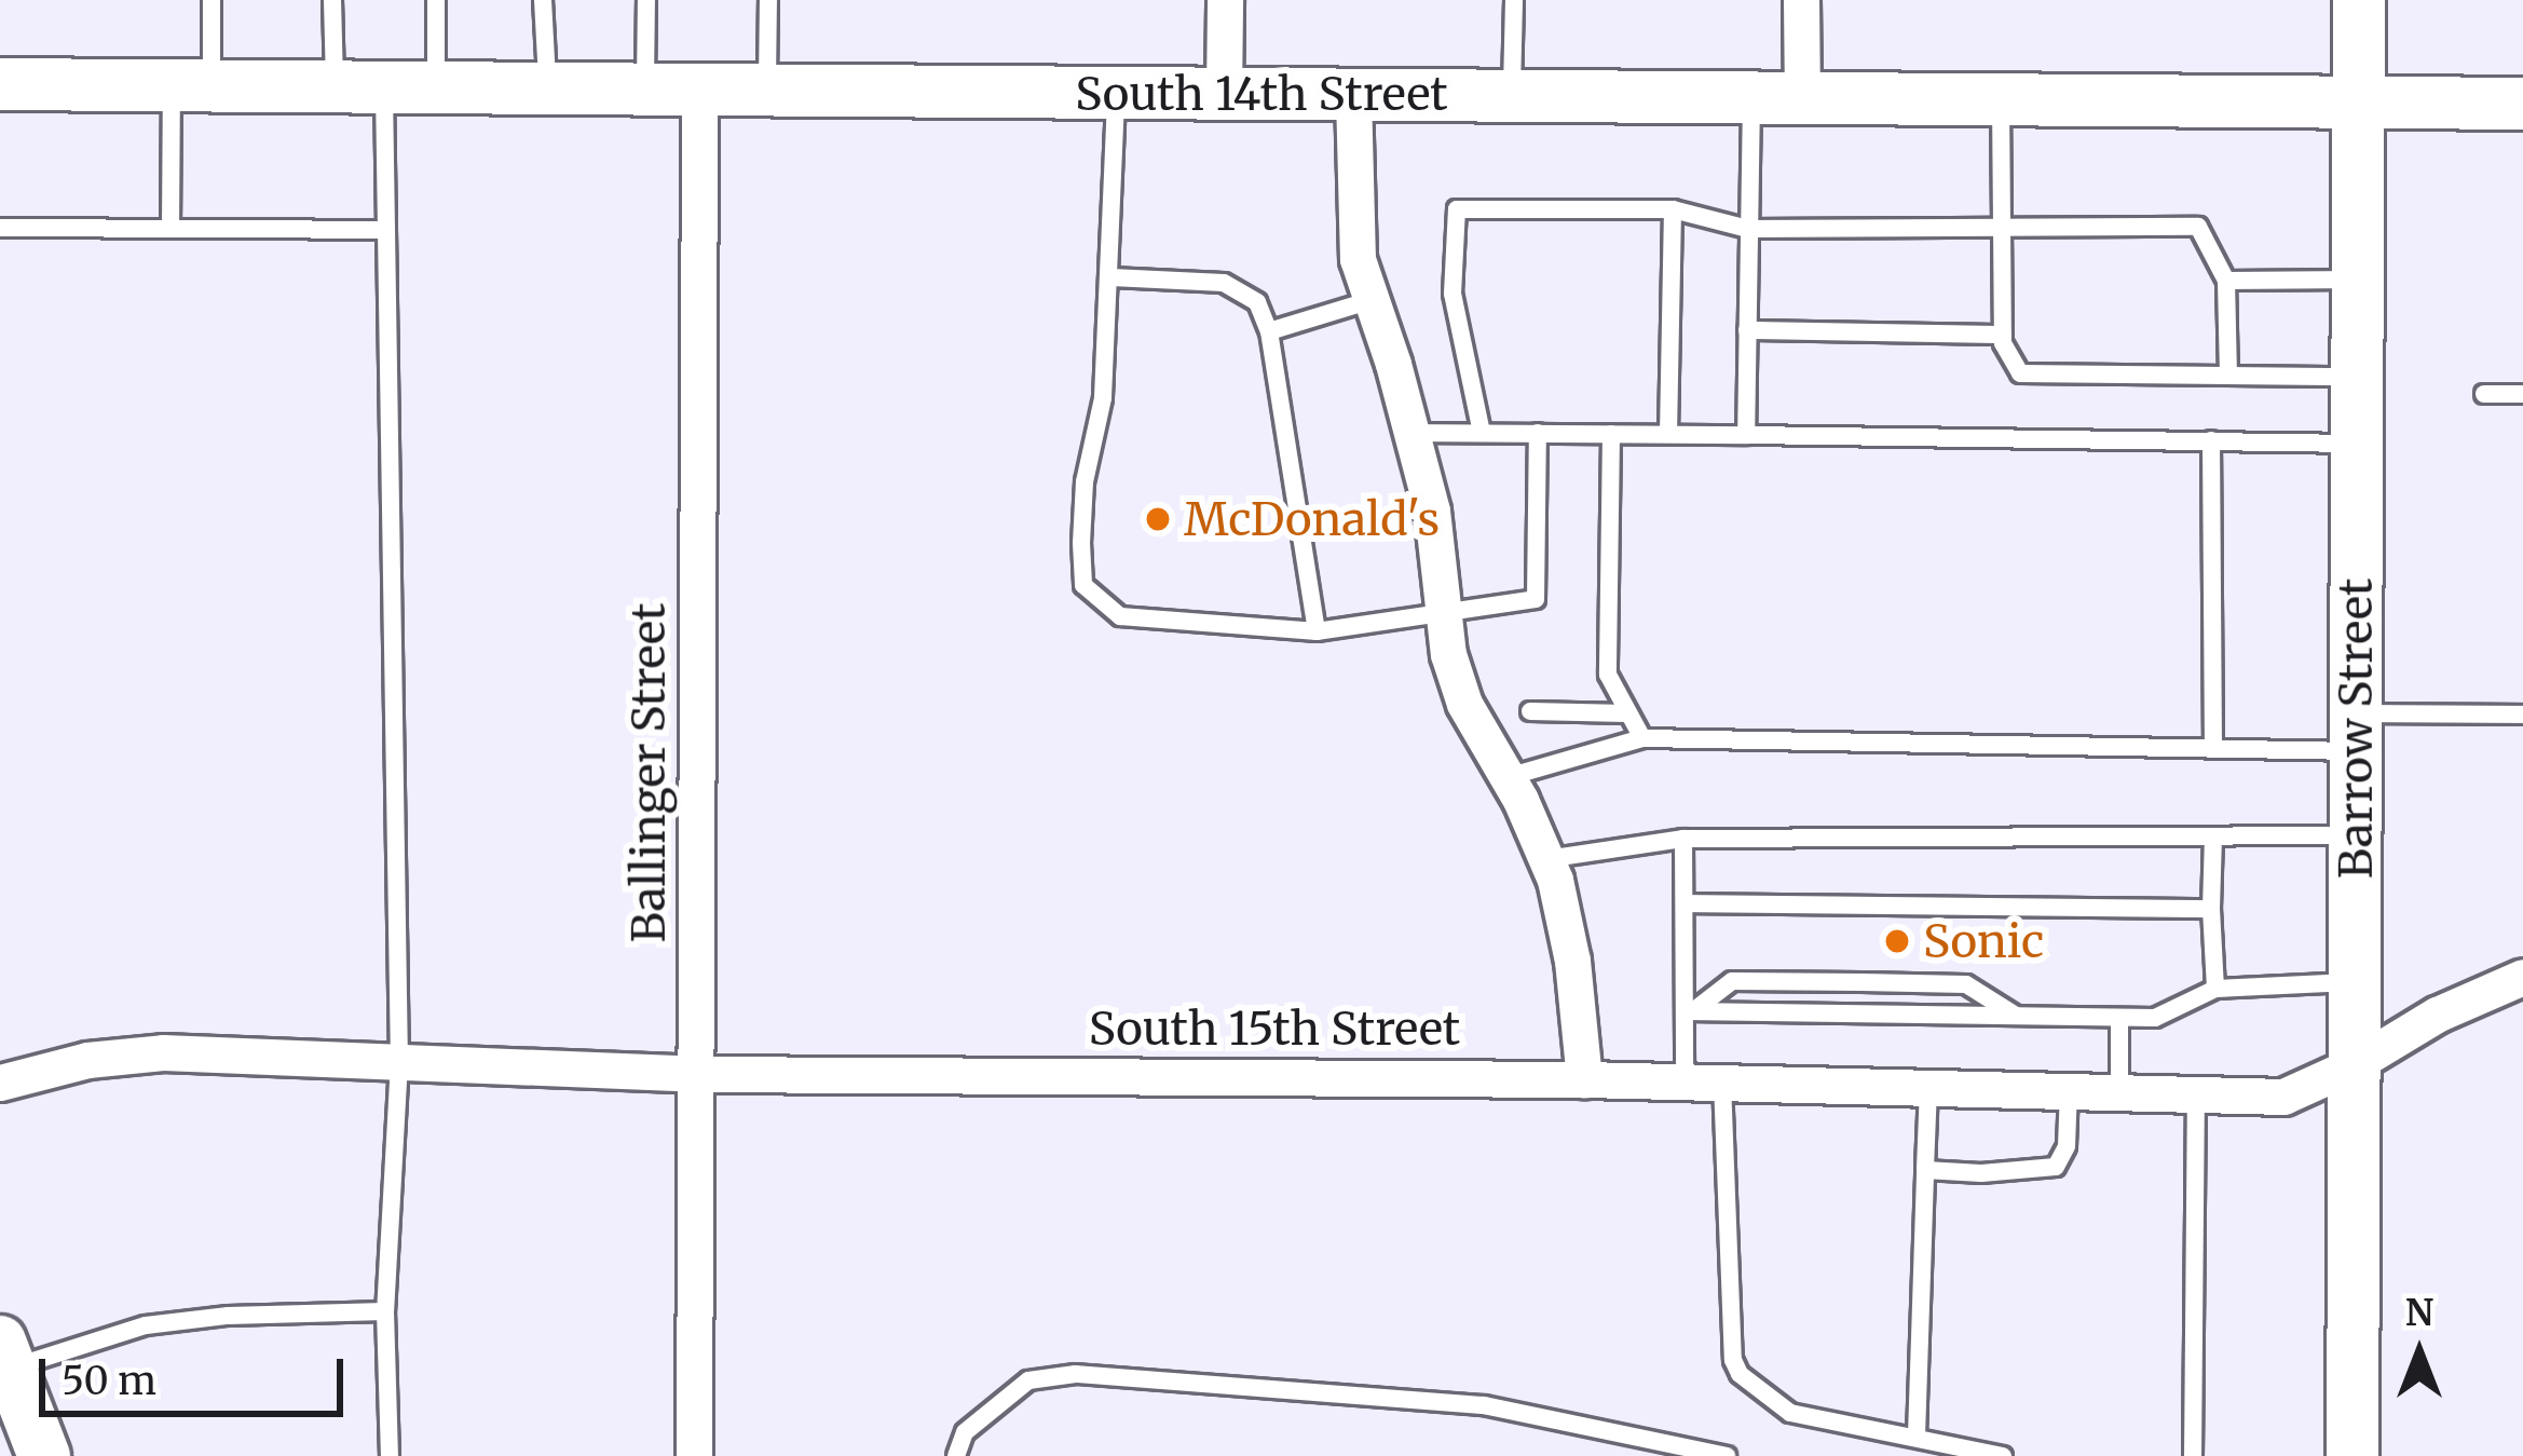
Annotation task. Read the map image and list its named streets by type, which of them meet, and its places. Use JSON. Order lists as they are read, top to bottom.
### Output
{
  "streets": {
    "main road": ["South 14th Street", "Barrow Street"],
    "street": ["Ballinger Street", "South 15th Street"]
  },
  "crossings": [
    ["South 14th Street", "Barrow Street"],
    ["South 14th Street", "Ballinger Street"],
    ["Barrow Street", "South 15th Street"],
    ["Ballinger Street", "South 15th Street"]
  ],
  "places": ["McDonald's", "Sonic"],
  "scale_bar": "50 m",
  "north": "top"
}
